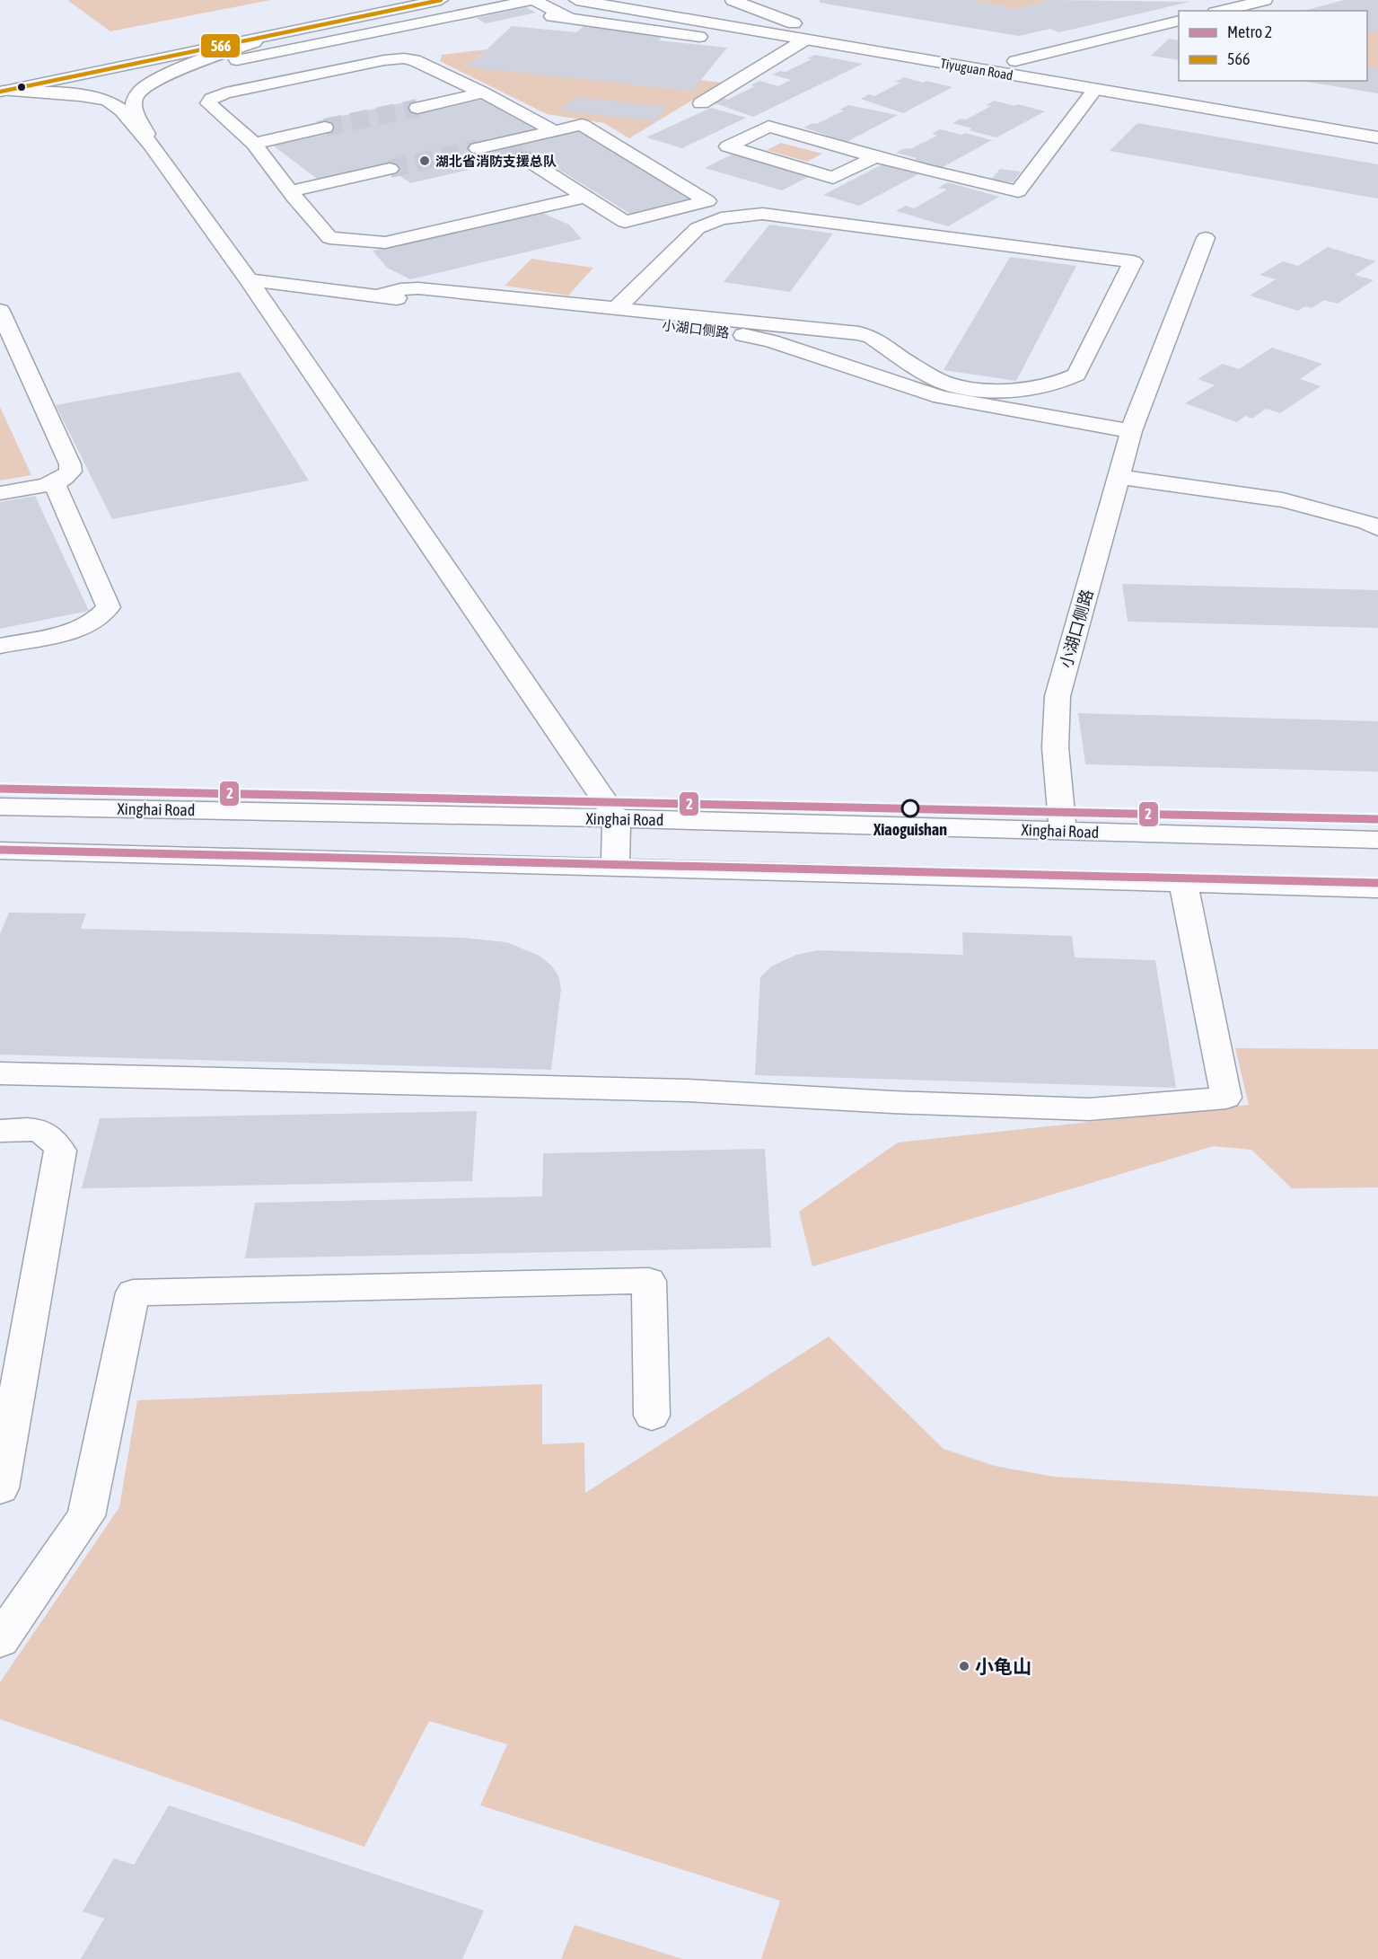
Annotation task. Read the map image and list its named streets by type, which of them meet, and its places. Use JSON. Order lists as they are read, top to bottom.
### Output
{
  "streets": {
    "street": ["Tiyuguan Road", "小湖口侧路", "Xinghai Road"]
  },
  "crossings": [
    ["小湖口侧路", "Xinghai Road"]
  ],
  "places": ["湖北省消防支援总队", "Xiaoguishan", "小龟山"],
  "lines": ["transit line 566", "metro line 2"],
  "legend": ["Metro 2", "566"]
}
